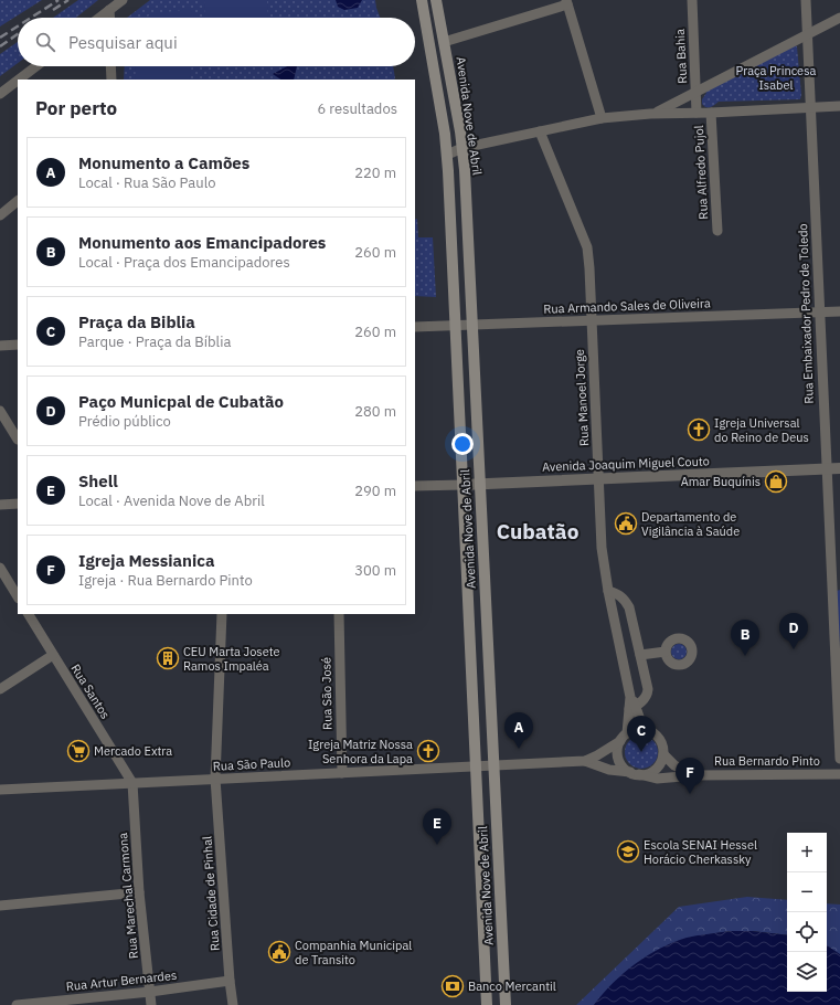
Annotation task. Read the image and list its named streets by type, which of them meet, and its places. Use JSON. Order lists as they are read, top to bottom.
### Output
{
  "streets": {
    "main road": ["Avenida Nove de Abril"],
    "street": [
      "Rua Bahia",
      "Rua Alfredo Pujol",
      "Rua Armando Sales de Oliveira",
      "Rua Embaixador Pedro de Toledo",
      "Rua Manoel Jorge",
      "Avenida Joaquim Miguel Couto",
      "Rua Santos",
      "Rua São José",
      "Rua Bernardo Pinto",
      "Rua São Paulo",
      "Rua Cidade de Pinhal",
      "Rua Marechal Carmona",
      "Rua Artur Bernardes"
    ]
  },
  "crossings": [
    ["Avenida Nove de Abril", "Rua Armando Sales de Oliveira"],
    ["Avenida Nove de Abril", "Avenida Joaquim Miguel Couto"],
    ["Avenida Nove de Abril", "Rua São Paulo"],
    ["Rua Armando Sales de Oliveira", "Rua Embaixador Pedro de Toledo"],
    ["Rua Armando Sales de Oliveira", "Rua Manoel Jorge"],
    ["Rua Embaixador Pedro de Toledo", "Avenida Joaquim Miguel Couto"],
    ["Rua Manoel Jorge", "Avenida Joaquim Miguel Couto"],
    ["Rua Manoel Jorge", "Rua Bernardo Pinto"],
    ["Rua Manoel Jorge", "Rua São Paulo"],
    ["Rua Santos", "Rua São Paulo"],
    ["Rua Santos", "Rua Marechal Carmona"],
    ["Rua São José", "Rua São Paulo"],
    ["Rua Bernardo Pinto", "Rua São Paulo"],
    ["Rua São Paulo", "Rua Cidade de Pinhal"],
    ["Rua São Paulo", "Rua Marechal Carmona"],
    ["Rua Cidade de Pinhal", "Rua Artur Bernardes"],
    ["Rua Marechal Carmona", "Rua Artur Bernardes"]
  ],
  "districts": ["Cubatão"],
  "parks": ["Praça Princesa Isabel"],
  "places": {
    "church": ["Igreja Universal do Reino de Deus", "Igreja Matriz Nossa Senhora da Lapa"],
    "shop": ["Amar Buquínis"],
    "public building": ["Departamento de Vigilância à Saúde", "Companhia Municipal de Transito"],
    "building": ["CEU Marta Josete Ramos Impaléa"],
    "supermarket": ["Mercado Extra"],
    "school or university": ["Escola SENAI Hessel Horácio Cherkassky"],
    "bank": ["Banco Mercantil"]
  },
  "page": {
    "search": "Pesquisar aqui",
    "heading": ["Por perto", "6 resultados"],
    "list": [
      {
        "mark": "A",
        "name": "Monumento a Camões",
        "note": "Local · Rua São Paulo",
        "value": "220 m"
      },
      {
        "mark": "B",
        "name": "Monumento aos Emancipadores",
        "note": "Local · Praça dos Emancipadores",
        "value": "260 m"
      },
      {
        "mark": "C",
        "name": "Praça da Biblia",
        "note": "Parque · Praça da Bíblia",
        "value": "260 m"
      },
      {
        "mark": "D",
        "name": "Paço Municpal de Cubatão",
        "note": "Prédio público",
        "value": "280 m"
      },
      {
        "mark": "E",
        "name": "Shell",
        "note": "Local · Avenida Nove de Abril",
        "value": "290 m"
      },
      {
        "mark": "F",
        "name": "Igreja Messianica",
        "note": "Igreja · Rua Bernardo Pinto",
        "value": "300 m"
      }
    ],
    "pins": [
      "D",
      "B",
      "A",
      "C",
      "F",
      "E"
    ],
    "map_buttons": ["+", "−"]
  }
}
